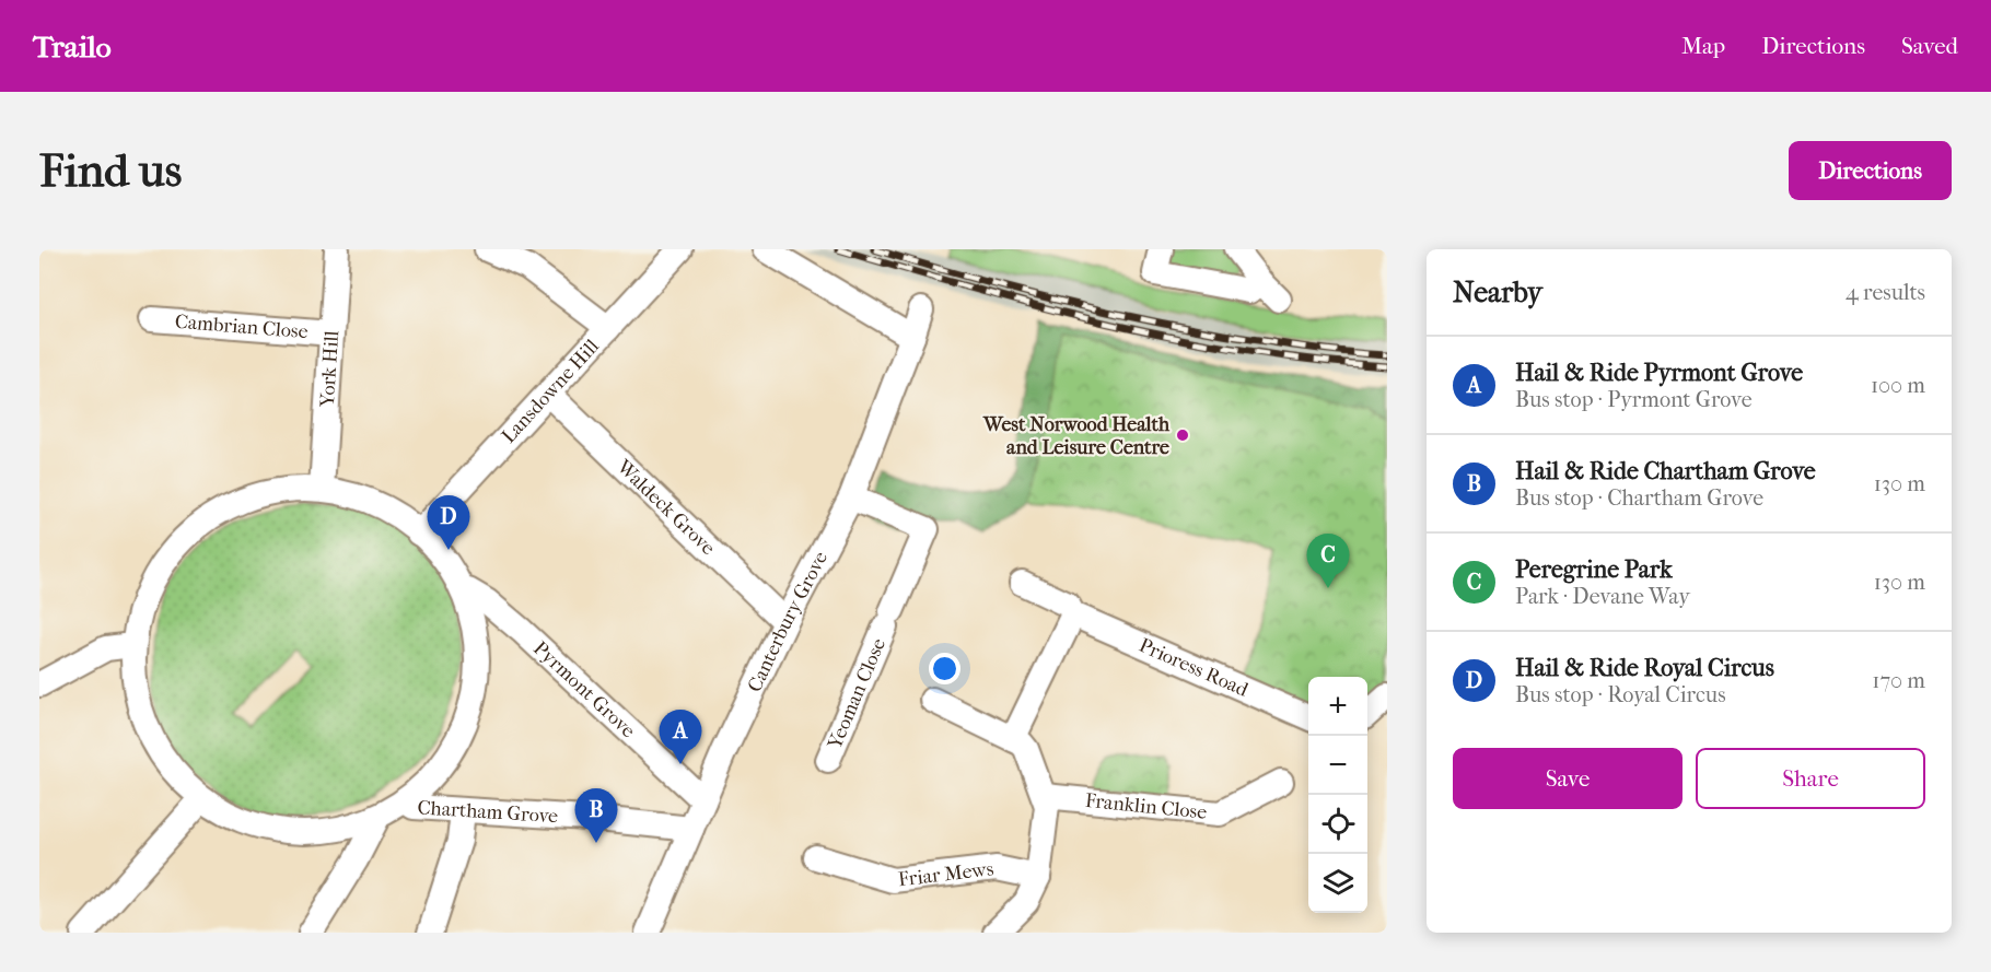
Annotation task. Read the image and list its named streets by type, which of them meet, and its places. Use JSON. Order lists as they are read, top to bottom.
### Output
{
  "streets": {
    "street": [
      "Cambrian Close",
      "York Hill",
      "Lansdowne Hill",
      "Waldeck Grove",
      "Canterbury Grove",
      "Prioress Road",
      "Pyrmont Grove",
      "Yeoman Close",
      "Franklin Close",
      "Chartham Grove",
      "Friar Mews"
    ]
  },
  "crossings": [
    ["Cambrian Close", "York Hill"],
    ["Lansdowne Hill", "Waldeck Grove"],
    ["Waldeck Grove", "Canterbury Grove"],
    ["Canterbury Grove", "Pyrmont Grove"],
    ["Canterbury Grove", "Yeoman Close"],
    ["Canterbury Grove", "Chartham Grove"]
  ],
  "places": ["West Norwood Health and Leisure Centre"],
  "page": {
    "header": "Trailo",
    "nav": ["Map", "Directions", "Saved"],
    "buttons": [
      "Directions",
      ["Save", "Share"]
    ],
    "title": "Find us",
    "heading": ["Nearby", "4 results"],
    "list": [
      {
        "mark": "A",
        "name": "Hail & Ride Pyrmont Grove",
        "note": "Bus stop · Pyrmont Grove",
        "value": "100 m"
      },
      {
        "mark": "B",
        "name": "Hail & Ride Chartham Grove",
        "note": "Bus stop · Chartham Grove",
        "value": "130 m"
      },
      {
        "mark": "C",
        "name": "Peregrine Park",
        "note": "Park · Devane Way",
        "value": "130 m"
      },
      {
        "mark": "D",
        "name": "Hail & Ride Royal Circus",
        "note": "Bus stop · Royal Circus",
        "value": "170 m"
      }
    ],
    "pins": [
      "D",
      "C",
      "A",
      "B"
    ],
    "map_buttons": ["+", "−"]
  }
}
